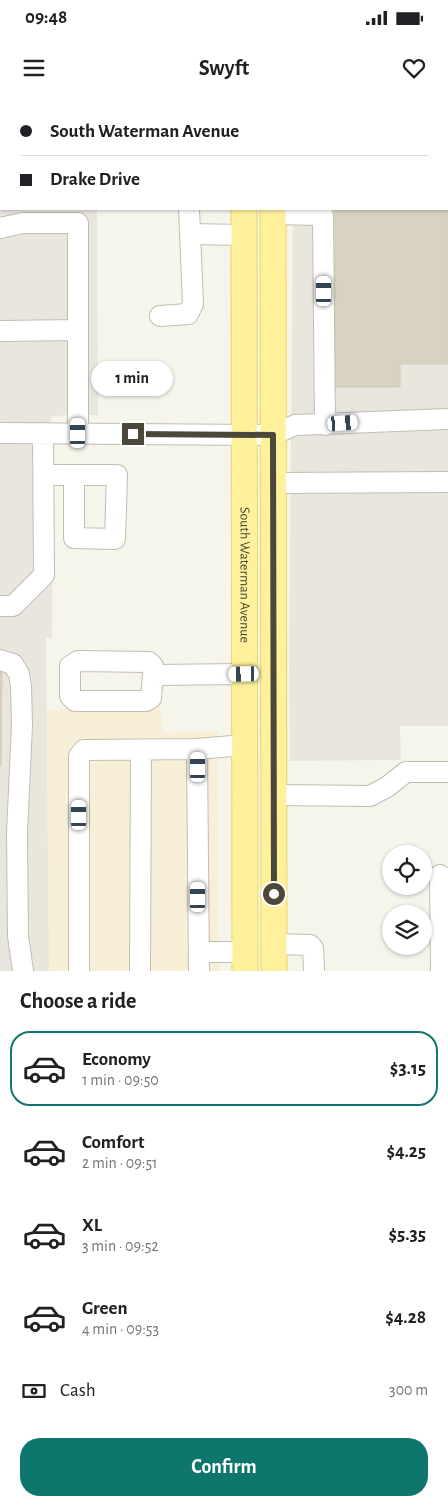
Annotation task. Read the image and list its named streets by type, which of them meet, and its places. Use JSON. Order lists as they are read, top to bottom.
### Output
{
  "streets": {
    "main road": ["South Waterman Avenue"]
  },
  "page": {
    "status": "09:48",
    "header": "Swyft",
    "banner": ["South Waterman Avenue", "Drake Drive"],
    "bubble": "1 min",
    "heading": "Choose a ride",
    "list": [
      {
        "name": "Economy",
        "note": "1 min · 09:50",
        "value": "$3.15"
      },
      {
        "name": "Comfort",
        "note": "2 min · 09:51",
        "value": "$4.25"
      },
      {
        "name": "XL",
        "note": "3 min · 09:52",
        "value": "$5.35"
      },
      {
        "name": "Green",
        "note": "4 min · 09:53",
        "value": "$4.28"
      }
    ],
    "pay": ["Cash", "300 m"],
    "buttons": "Confirm"
  }
}
